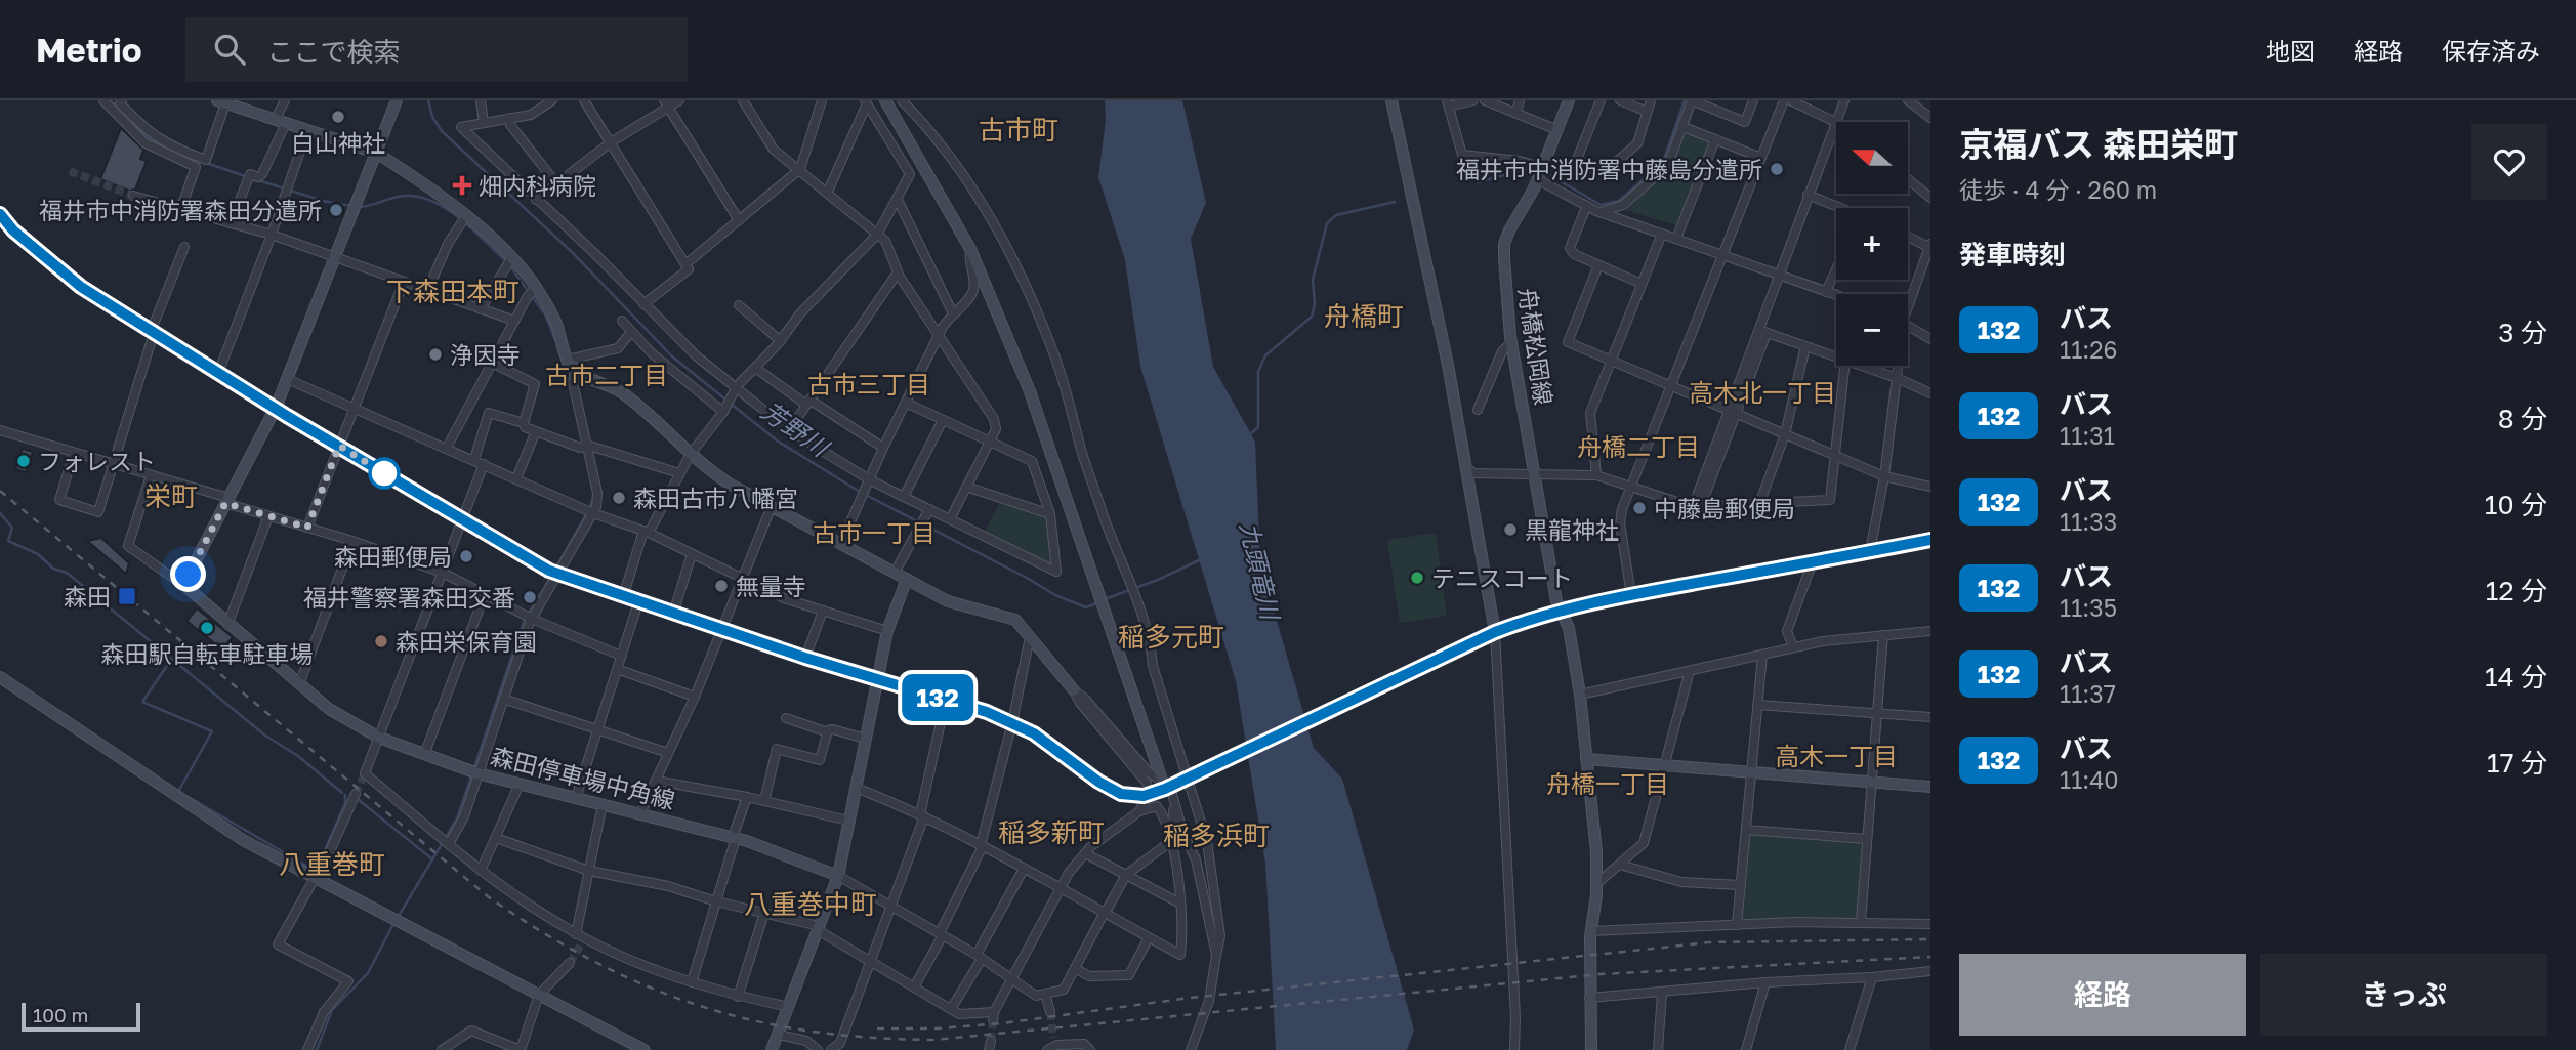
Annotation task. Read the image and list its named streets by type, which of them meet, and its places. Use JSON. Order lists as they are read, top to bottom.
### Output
{
  "streets": {
    "street": ["舟橋松岡線", "森田停車場中角線"]
  },
  "districts": [
    "古市町",
    "下森田本町",
    "舟橋町",
    "古市二丁目",
    "古市三丁目",
    "高木北一丁目",
    "舟橋二丁目",
    "栄町",
    "古市一丁目",
    "稲多元町",
    "高木一丁目",
    "舟橋一丁目",
    "稲多新町",
    "稲多浜町",
    "八重巻町",
    "八重巻中町"
  ],
  "water": ["芳野川", "九頭竜川"],
  "places": {
    "other": [
      "白山神社",
      "福井市中消防署中藤島分遣所",
      "福井市中消防署森田分遣所",
      "浄因寺",
      "フォレスト",
      "森田古市八幡宮",
      "中藤島郵便局",
      "黒龍神社",
      "森田郵便局",
      "テニスコート",
      "無量寺",
      "福井警察署森田交番",
      "森田駅自転車駐車場",
      "森田栄保育園"
    ],
    "health": ["畑内科病院"],
    "transit": ["森田"]
  },
  "lines": ["bus line 132"],
  "scale_bar": "100 m",
  "north": "left",
  "page": {
    "header": "Metrio",
    "search": "ここで検索",
    "nav": ["地図", "経路", "保存済み"],
    "on_map": "132",
    "heading": [
      ["京福バス 森田栄町", "徒歩 · 4 分 · 260 m"],
      "発車時刻"
    ],
    "map_buttons": ["+", "−"],
    "list": [
      {
        "mark": "132",
        "name": "バス",
        "note": "11:26",
        "value": "3 分"
      },
      {
        "mark": "132",
        "name": "バス",
        "note": "11:31",
        "value": "8 分"
      },
      {
        "mark": "132",
        "name": "バス",
        "note": "11:33",
        "value": "10 分"
      },
      {
        "mark": "132",
        "name": "バス",
        "note": "11:35",
        "value": "12 分"
      },
      {
        "mark": "132",
        "name": "バス",
        "note": "11:37",
        "value": "14 分"
      },
      {
        "mark": "132",
        "name": "バス",
        "note": "11:40",
        "value": "17 分"
      }
    ],
    "buttons": ["経路", "きっぷ"],
    "scale": "100 m"
  }
}
